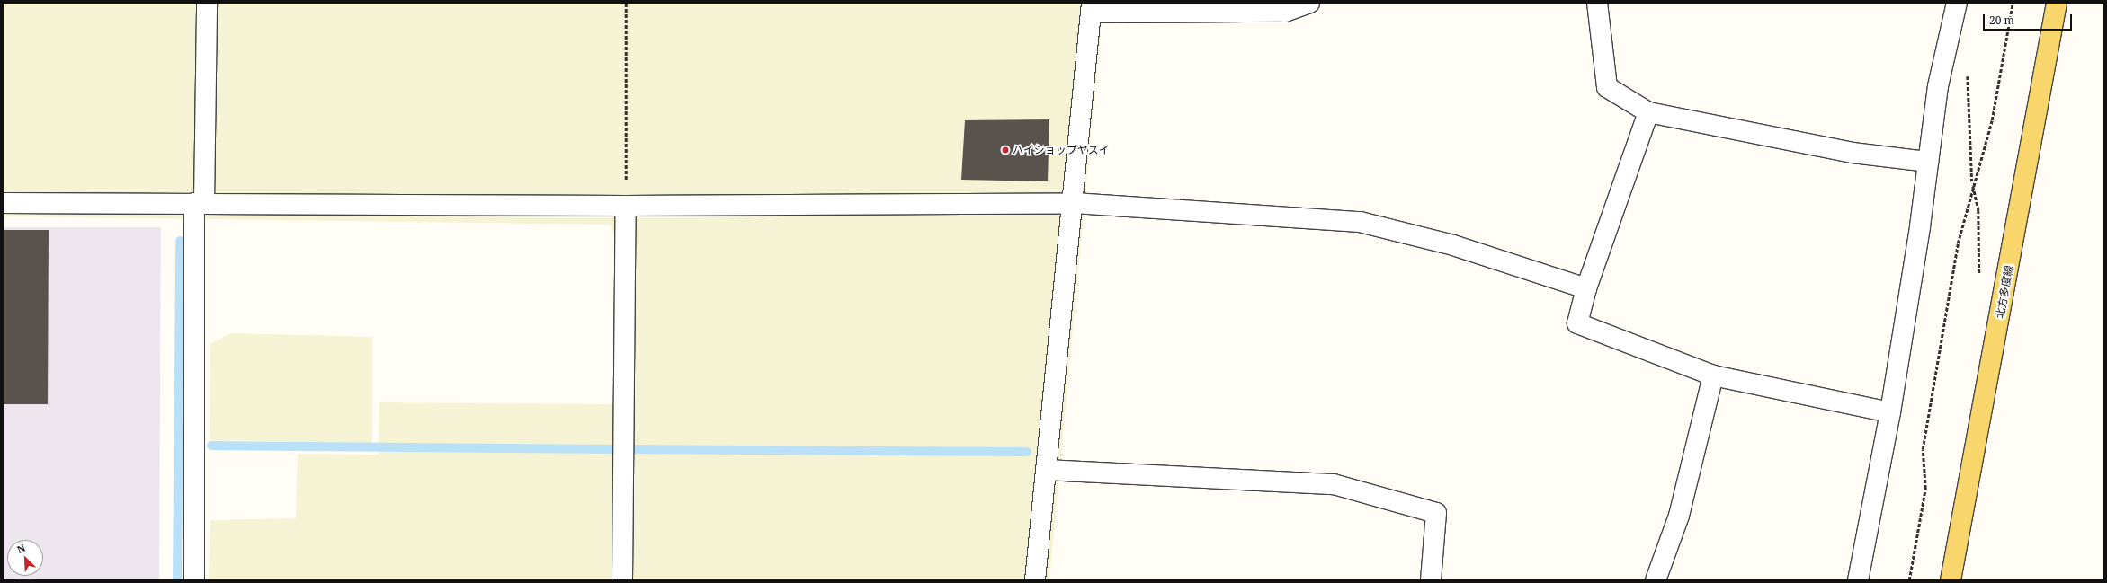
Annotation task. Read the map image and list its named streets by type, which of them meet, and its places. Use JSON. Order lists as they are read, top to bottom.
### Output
{
  "streets": {
    "main road": ["北方多度線"]
  },
  "places": ["ハイショップヤスイ"],
  "scale_bar": "20 m",
  "north": "top left"
}
